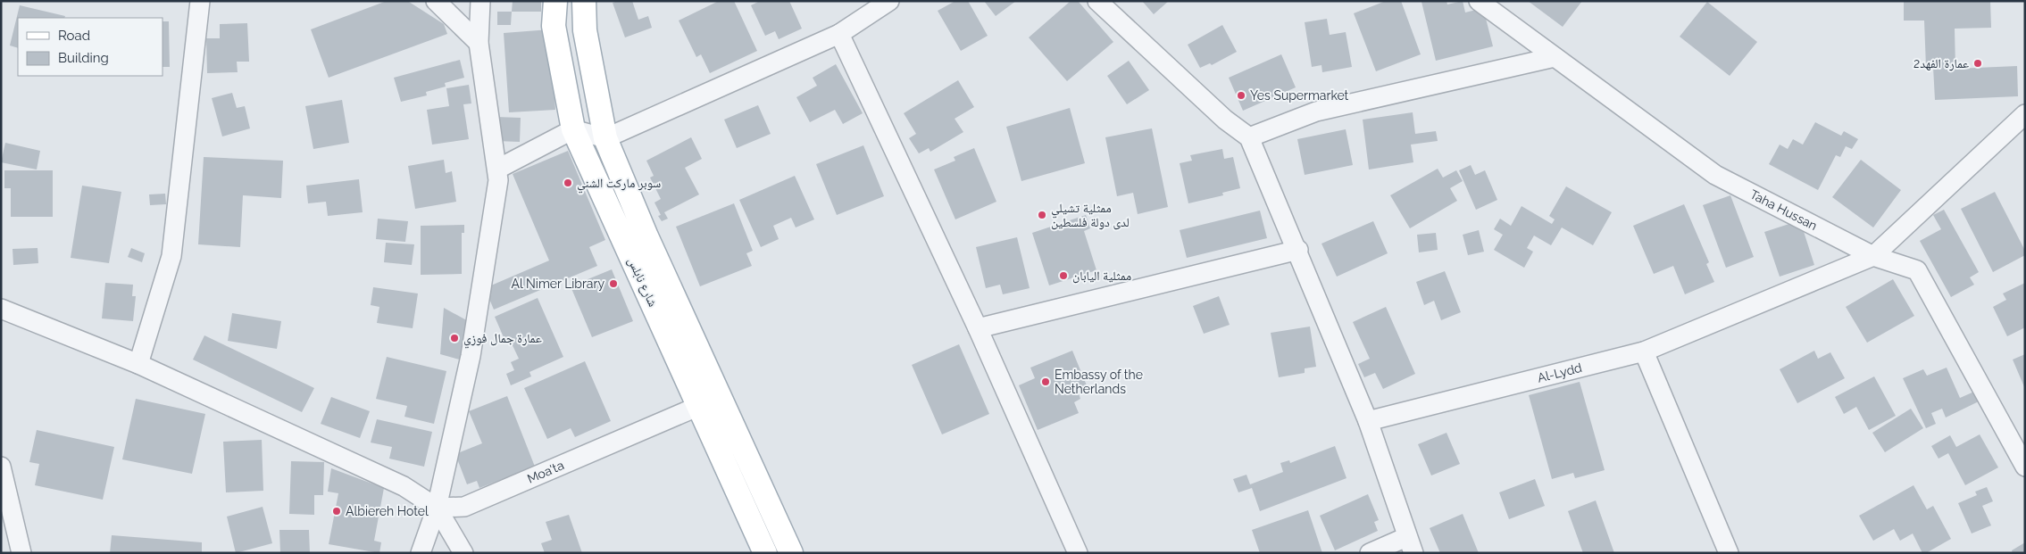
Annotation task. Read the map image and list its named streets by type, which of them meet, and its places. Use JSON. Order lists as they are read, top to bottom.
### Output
{
  "streets": {
    "main road": ["شارع نابلس"],
    "street": ["Taha Hussan", "Al-Lydd", "Moa'ta"]
  },
  "crossings": [
    ["Taha Hussan", "Al-Lydd"],
    ["شارع نابلس", "Moa'ta"]
  ],
  "places": [
    "عمارة الفهد2",
    "Yes Supermarket",
    "سوبر ماركت الشني",
    "ممثلية تشيلي لدى دولة فلسطين",
    "ممثلية اليابان",
    "Al Nimer Library",
    "عمارة جمال فوزي",
    "Embassy of the Netherlands",
    "Albiereh Hotel"
  ],
  "legend": ["Road", "Building"]
}
